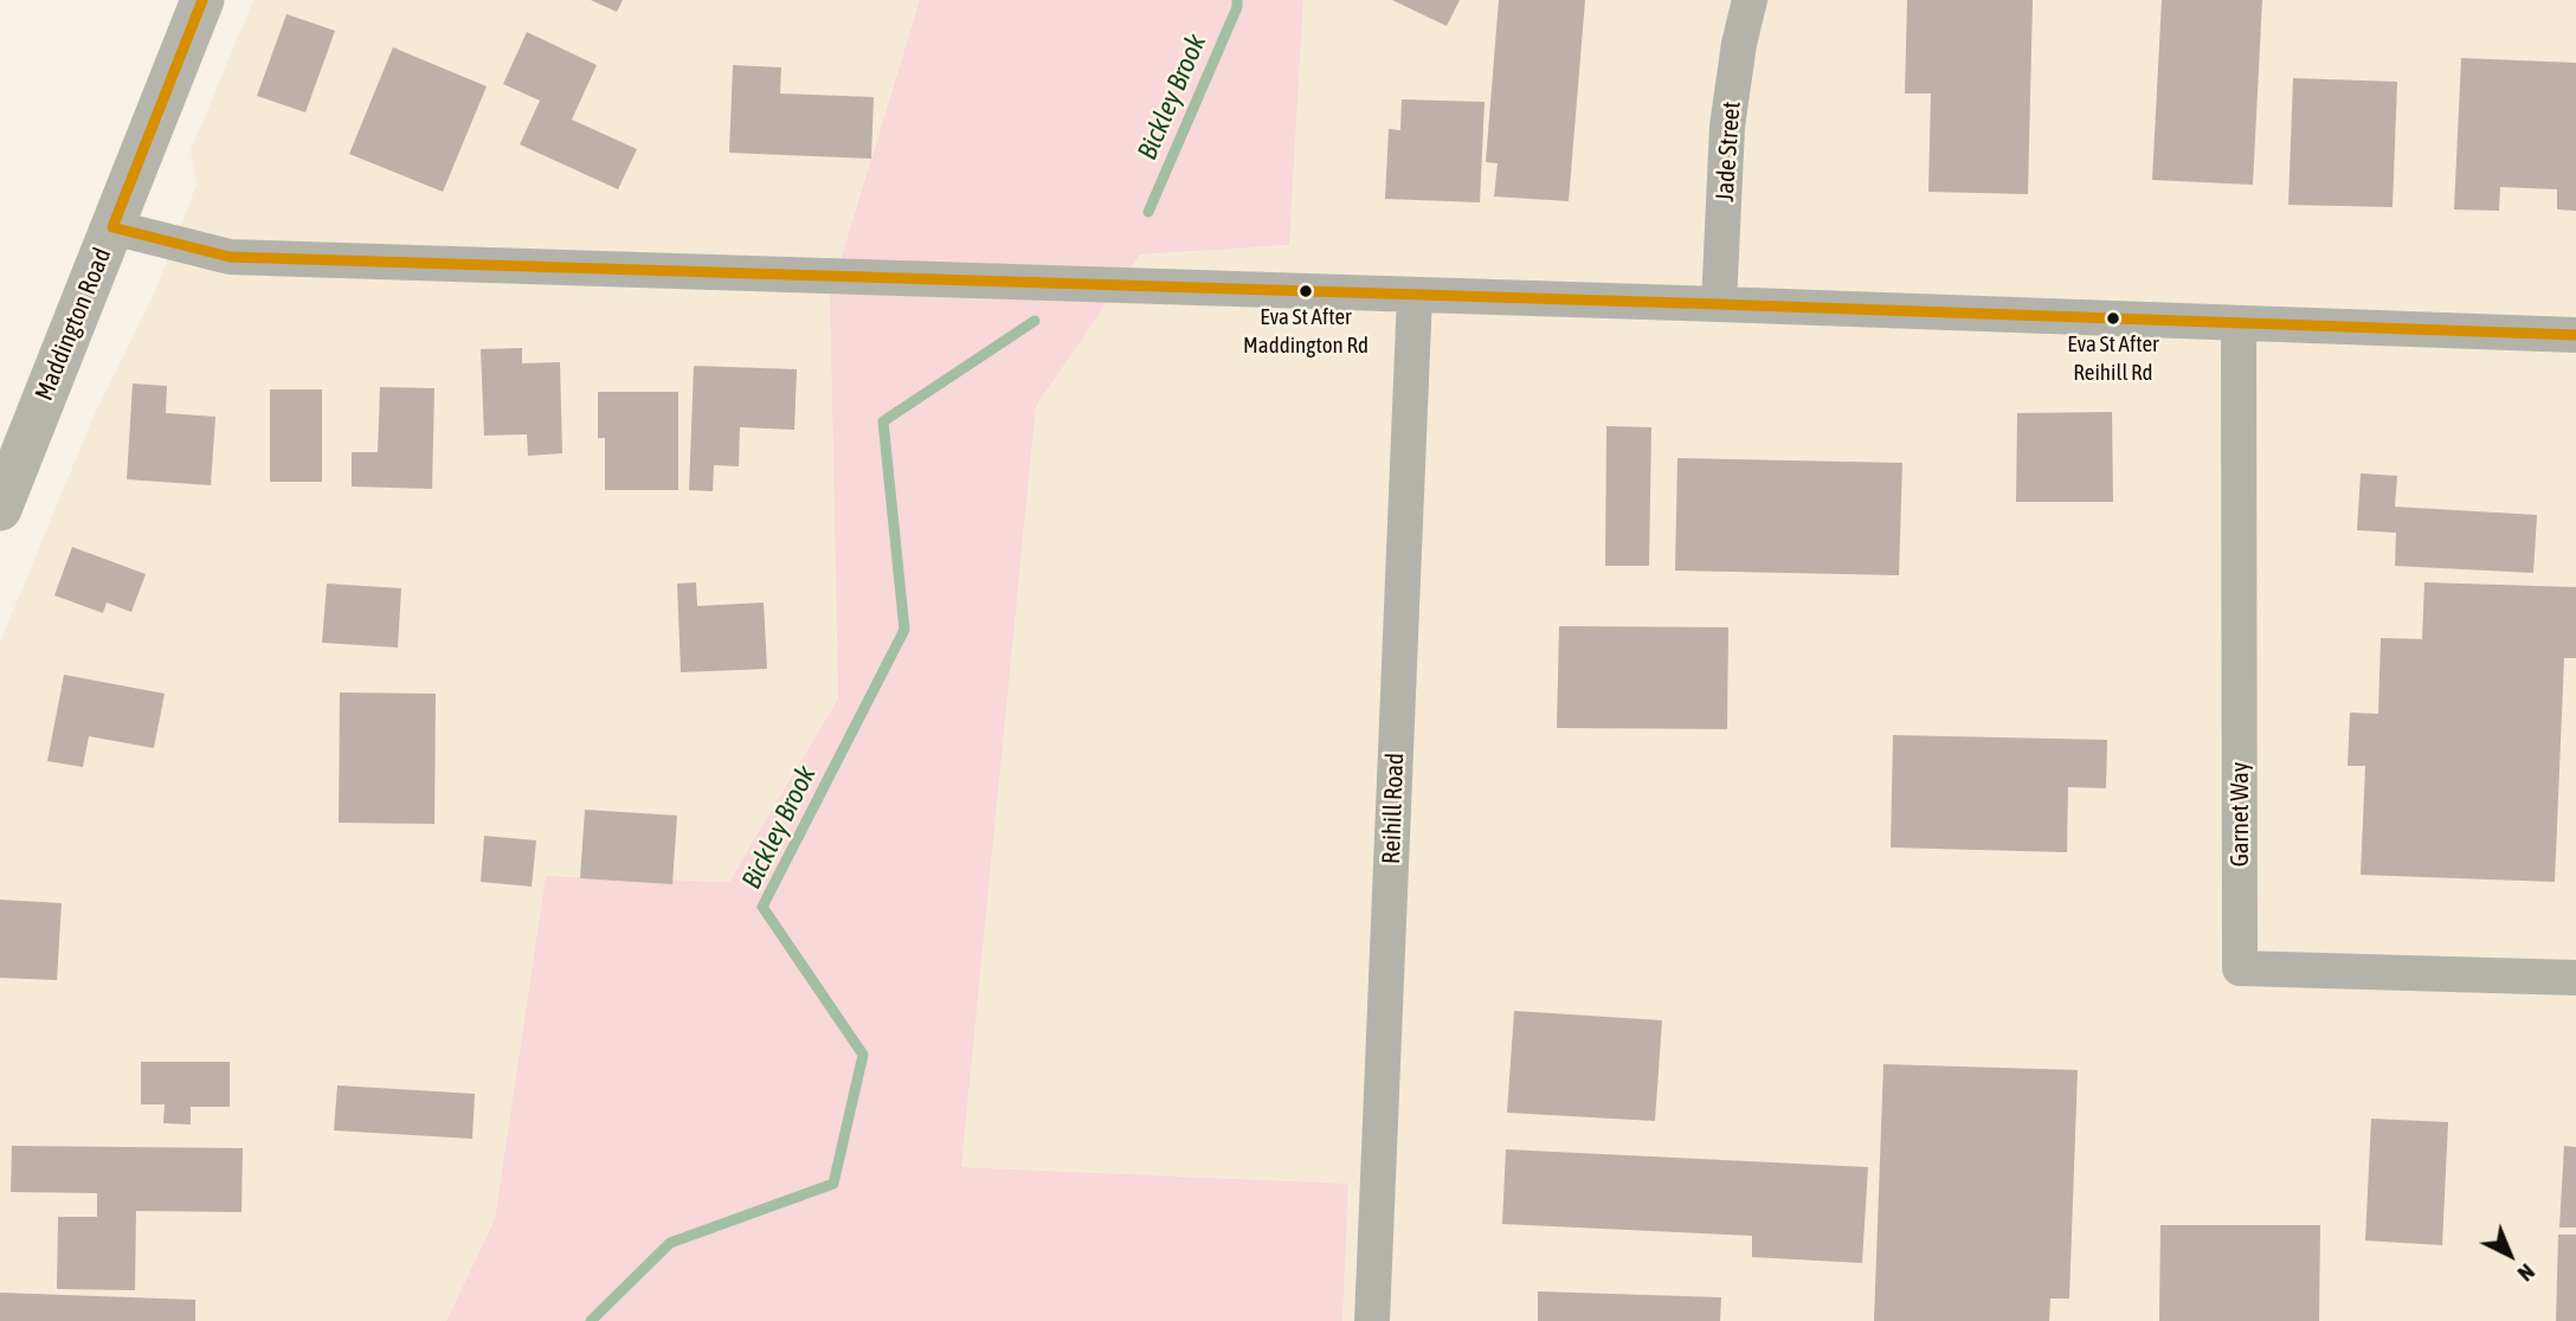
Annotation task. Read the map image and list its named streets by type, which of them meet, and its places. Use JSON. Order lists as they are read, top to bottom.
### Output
{
  "streets": {
    "main road": ["Maddington Road"],
    "street": ["Jade Street", "Reihill Road", "Garnet Way"]
  },
  "water": ["Bickley Brook"],
  "places": ["Eva St After Maddington Rd", "Eva St After Reihill Rd"],
  "north": "bottom right"
}
